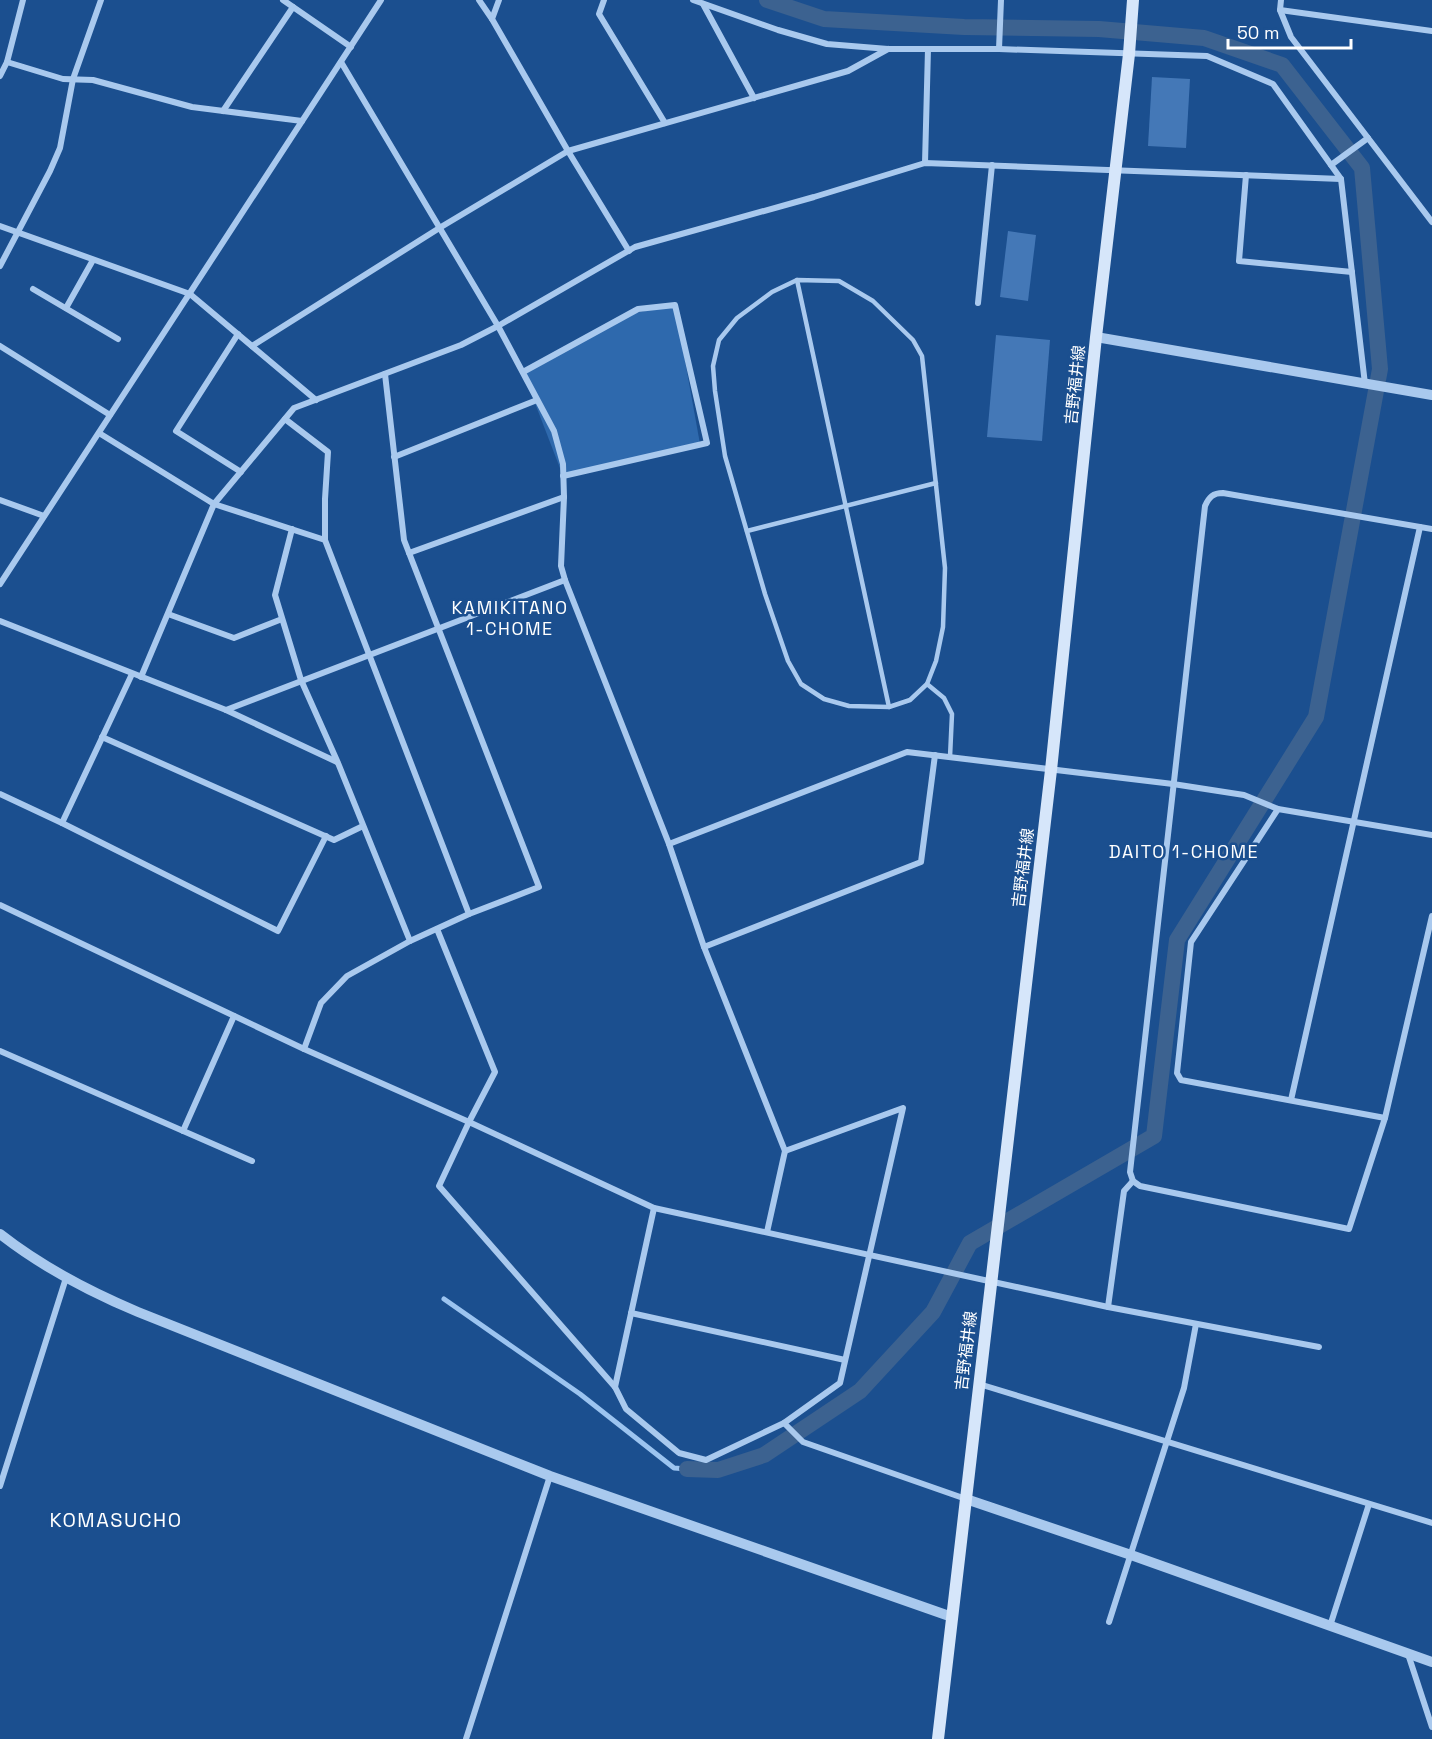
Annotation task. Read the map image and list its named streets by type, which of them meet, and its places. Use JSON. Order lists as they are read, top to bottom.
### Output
{
  "streets": {
    "main road": ["吉野福井線"]
  },
  "districts": ["KAMIKITANO 1-CHOME", "DAITO 1-CHOME", "KOMASUCHO"],
  "scale_bar": "50 m"
}
